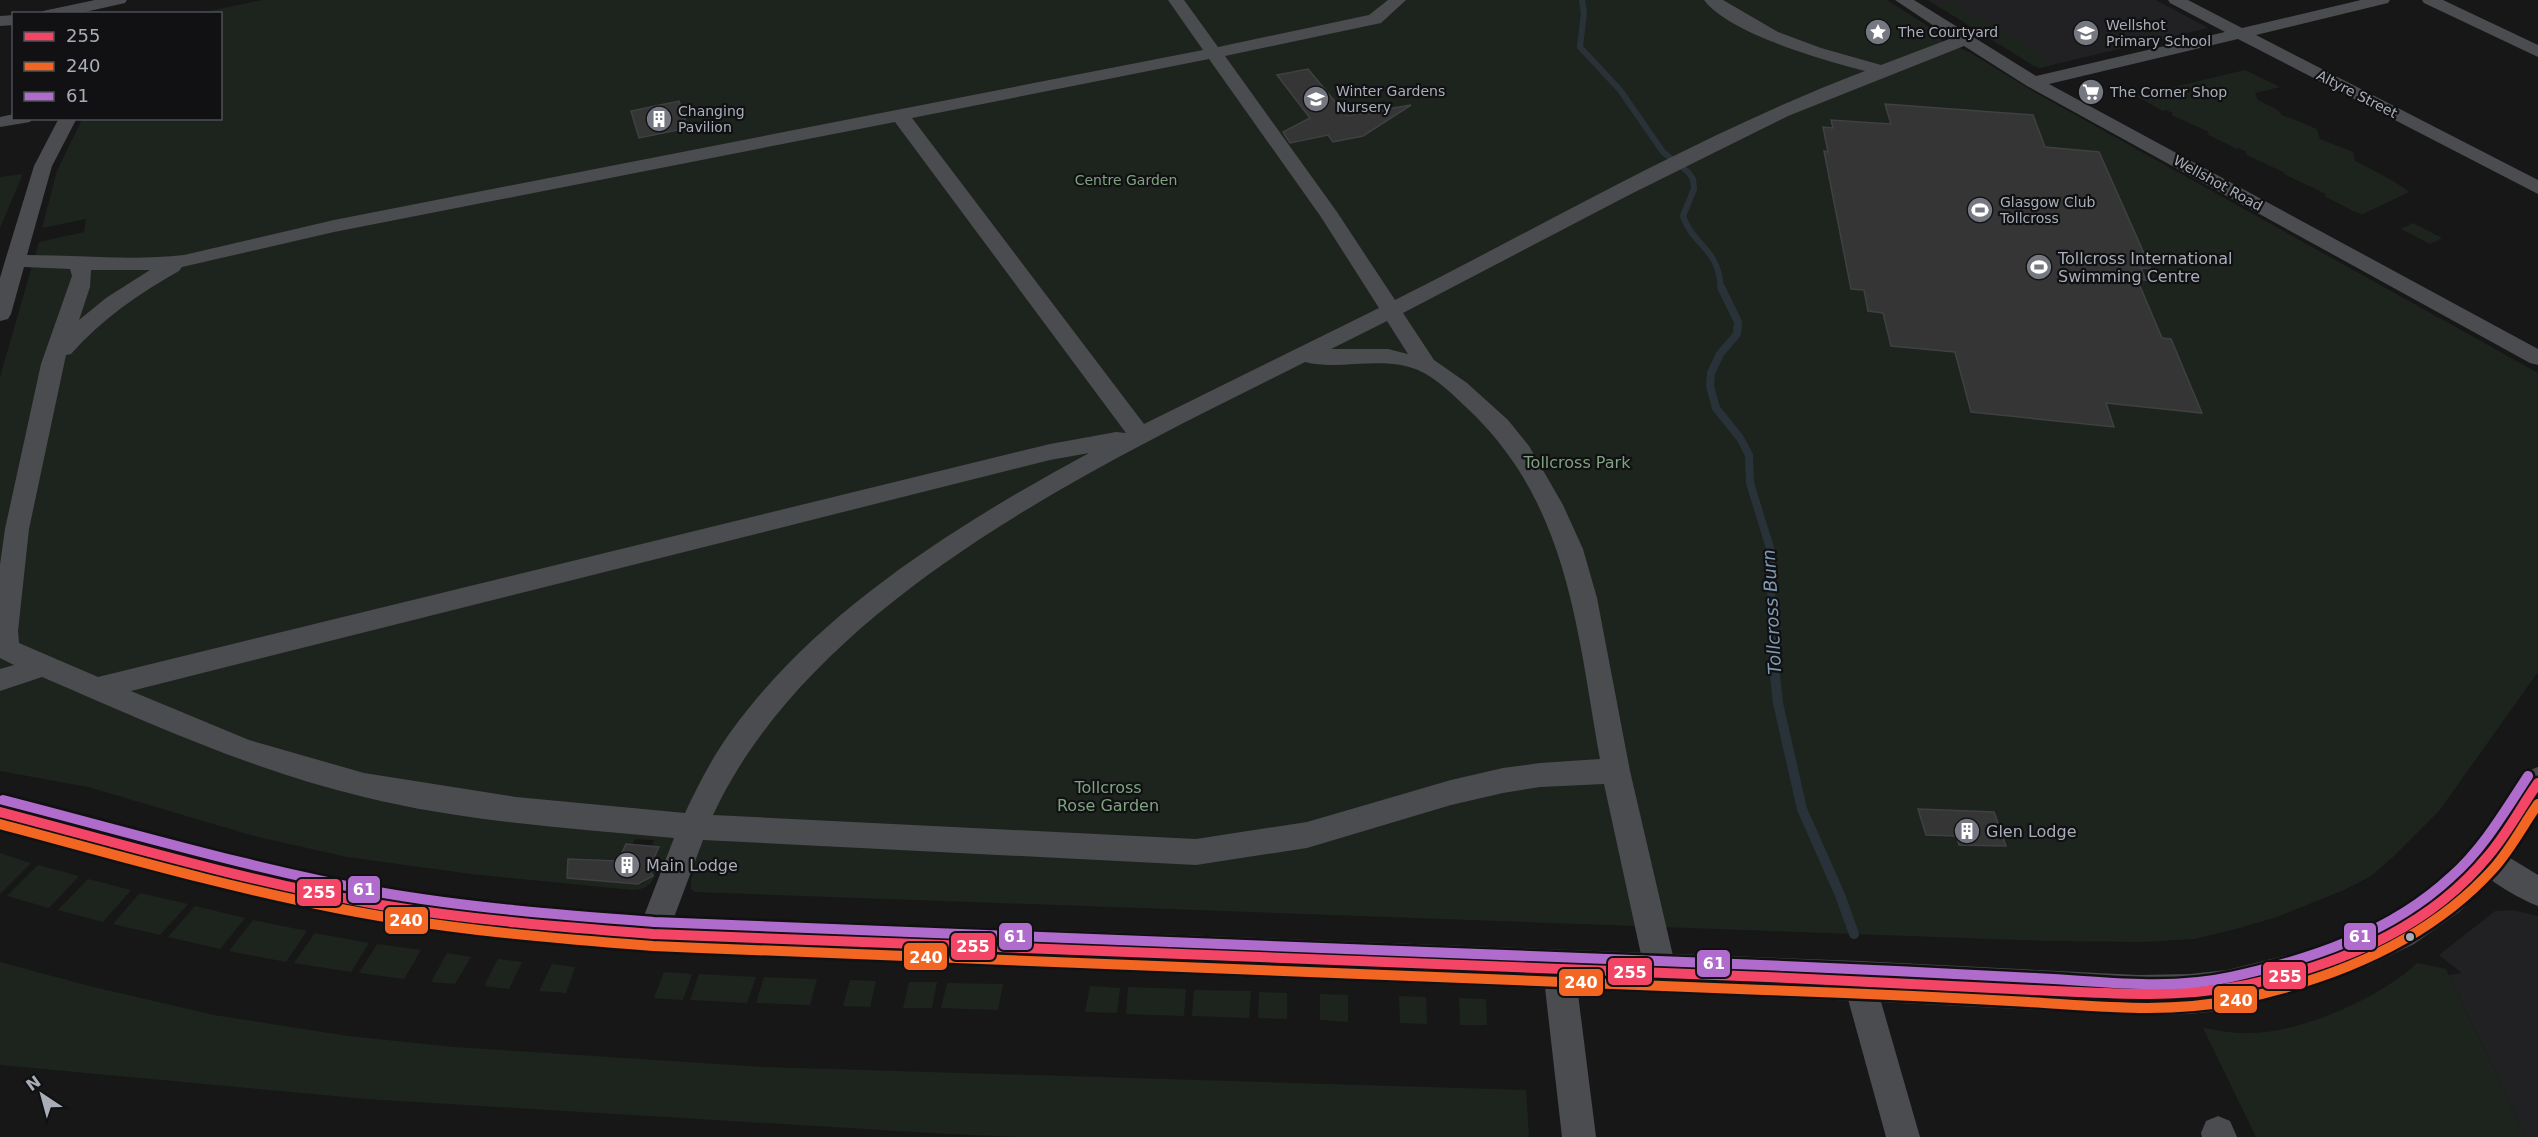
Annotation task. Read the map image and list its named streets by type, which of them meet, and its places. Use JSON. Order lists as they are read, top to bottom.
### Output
{
  "streets": {
    "street": ["Altyre Street", "Wellshot Road"]
  },
  "water": ["Tollcross Burn"],
  "parks": ["Centre Garden", "Tollcross Park", "Tollcross Rose Garden"],
  "places": {
    "place": ["The Courtyard"],
    "school or university": ["Wellshot Primary School", "Winter Gardens Nursery"],
    "supermarket": ["The Corner Shop"],
    "building": ["Changing Pavilion", "Glen Lodge", "Main Lodge"],
    "sports": ["Glasgow Club Tollcross", "Tollcross International Swimming Centre"]
  },
  "lines": ["transit line 61", "transit line 255", "transit line 240"],
  "legend": ["255", "240", "61"],
  "north": "top left"
}
